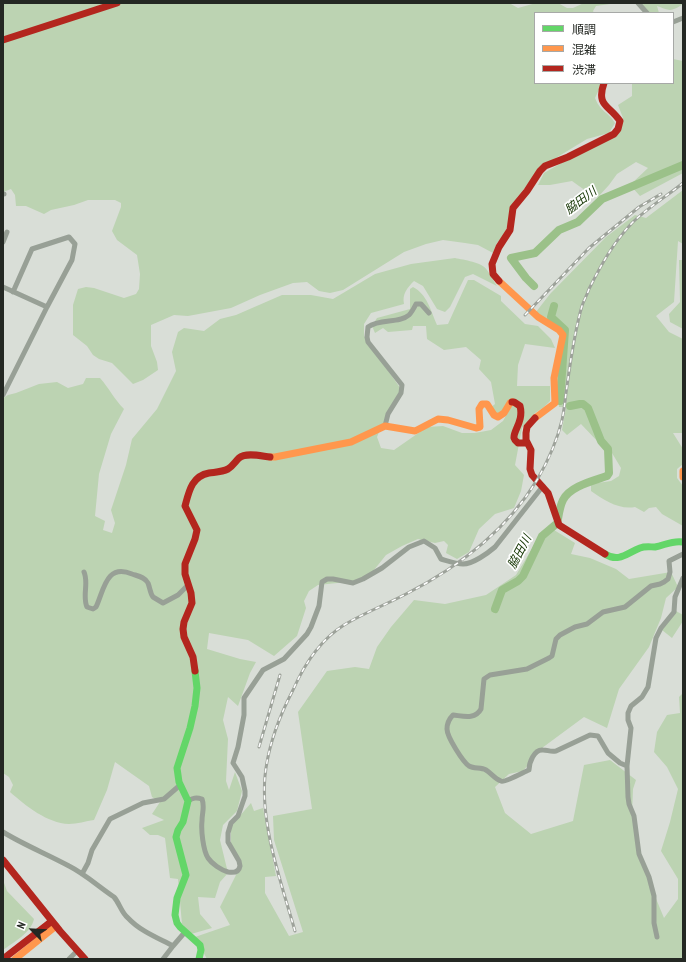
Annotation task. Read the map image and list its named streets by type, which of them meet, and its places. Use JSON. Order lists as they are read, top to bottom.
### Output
{
  "water": ["脇田川"],
  "legend": ["順調", "混雑", "渋滞"],
  "north": "top left"
}
